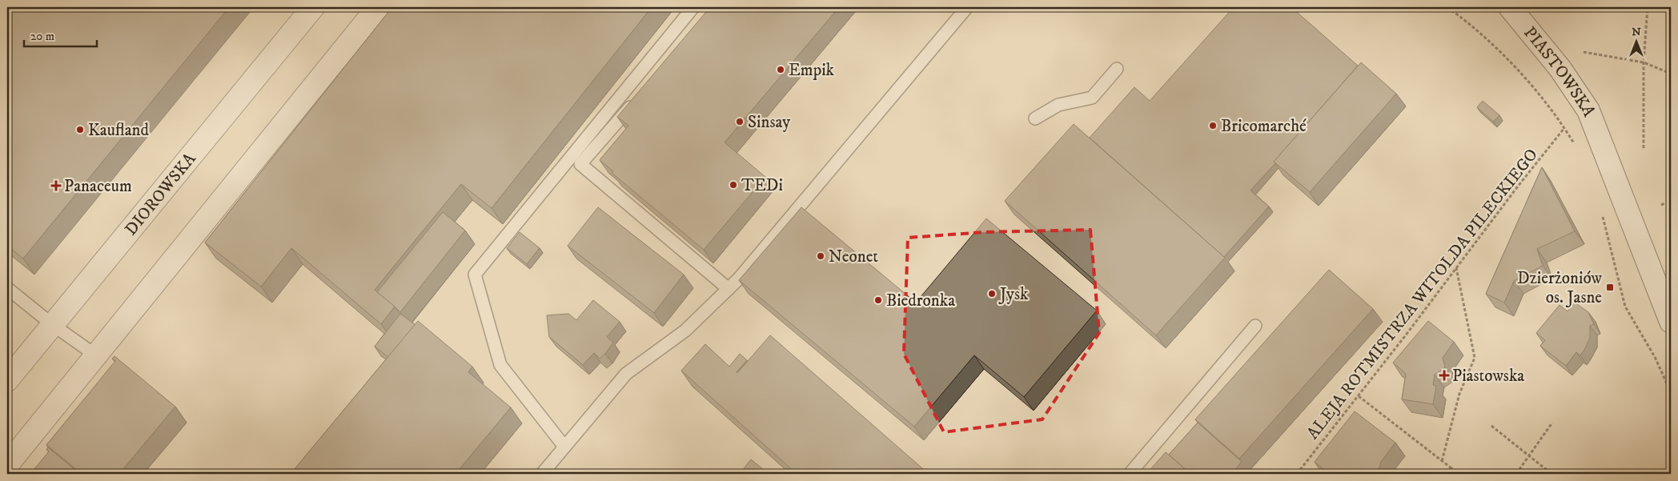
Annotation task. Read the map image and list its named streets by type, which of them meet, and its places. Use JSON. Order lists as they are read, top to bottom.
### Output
{
  "streets": {
    "street": ["PIASTOWSKA", "DIOROWSKA"],
    "path": ["ALEJA ROTMISTRZA WITOLDA PILECKIEGO"]
  },
  "places": {
    "other": [
      "Empik",
      "Sinsay",
      "Bricomarché",
      "Kaufland",
      "TEDi",
      "Neonet",
      "Jysk",
      "Biedronka"
    ],
    "health": ["Panaceum", "Piastowska"],
    "transit": ["Dzierżoniów os. Jasne"]
  },
  "scale_bar": "20 m",
  "north": "top"
}
